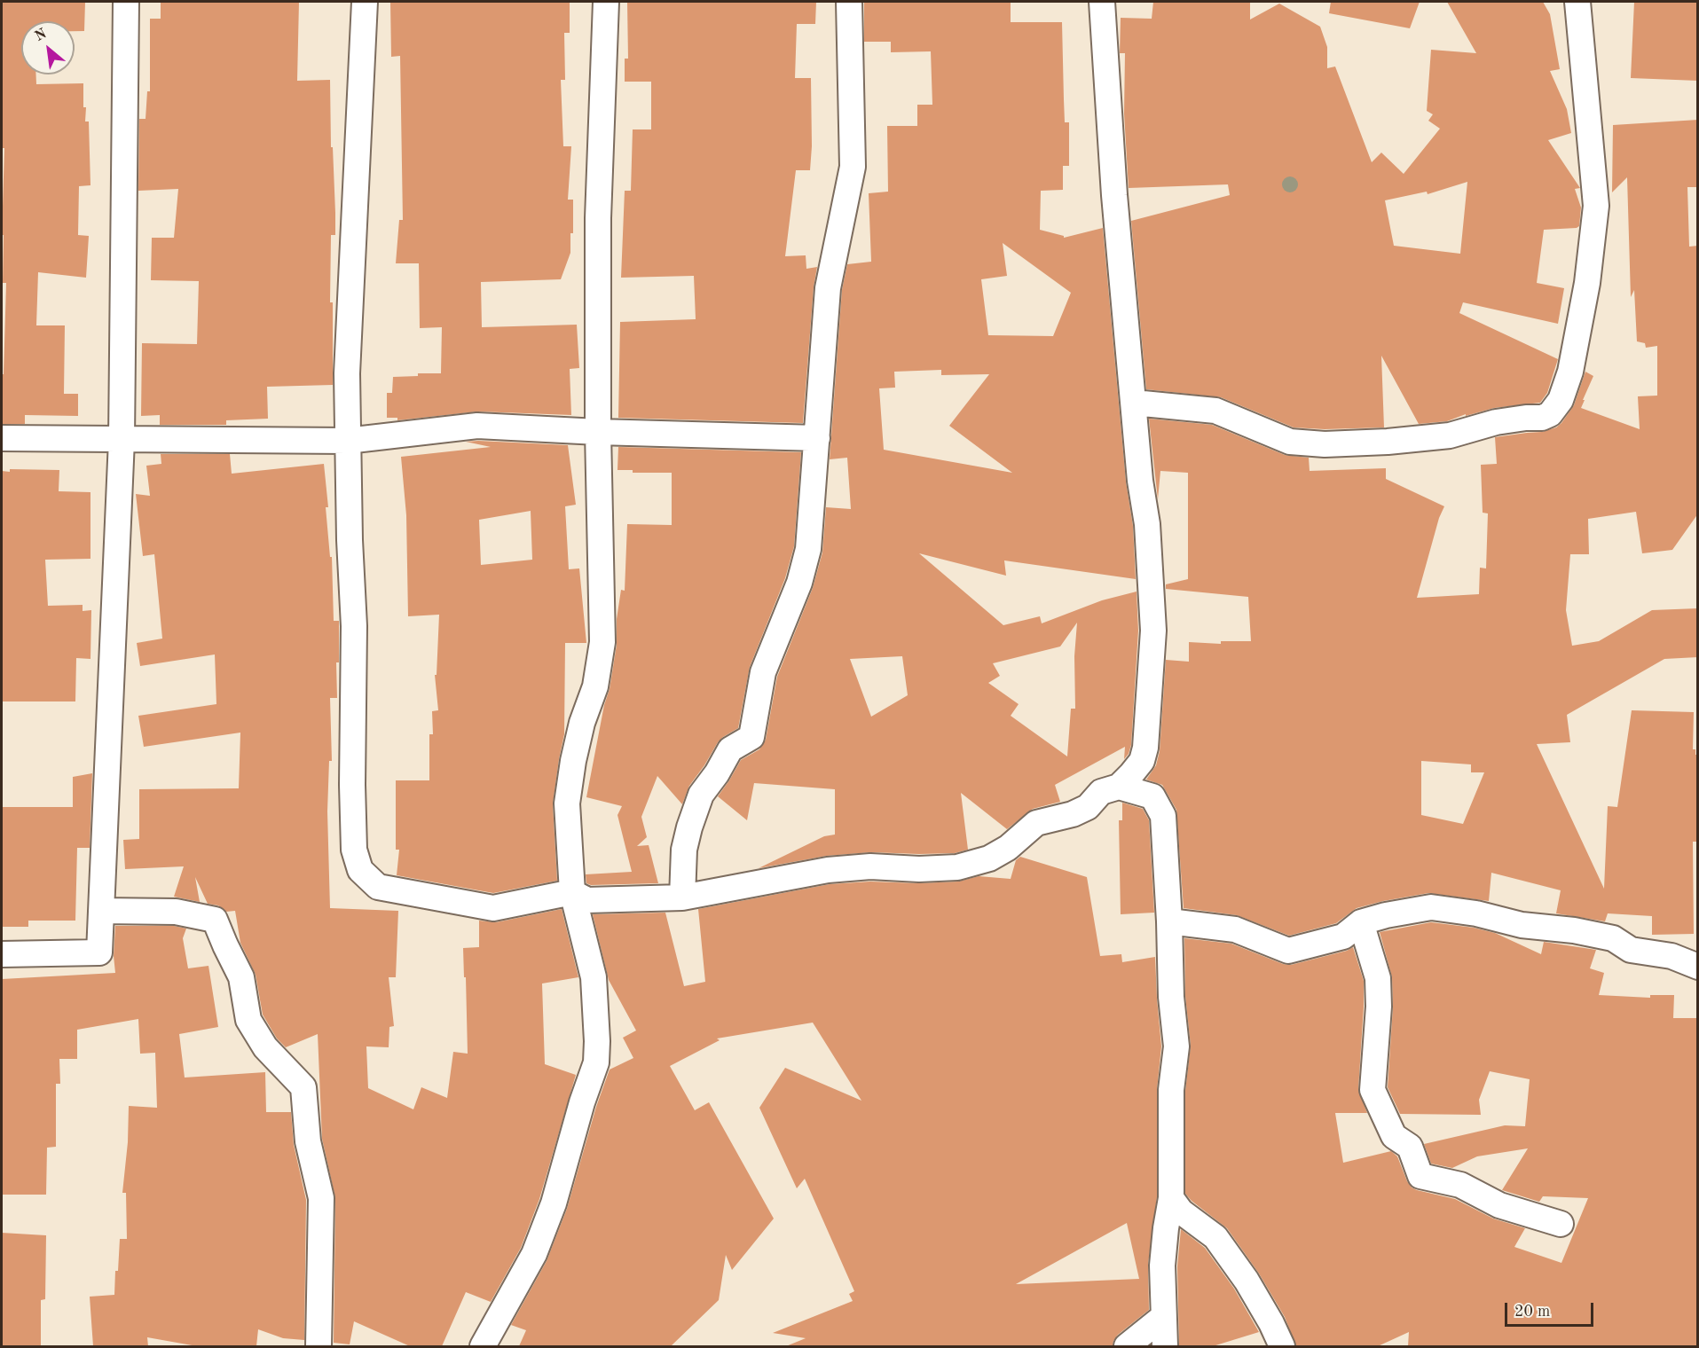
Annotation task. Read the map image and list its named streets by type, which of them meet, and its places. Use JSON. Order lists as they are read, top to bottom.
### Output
{
  "scale_bar": "20 m",
  "north": "top left"
}
